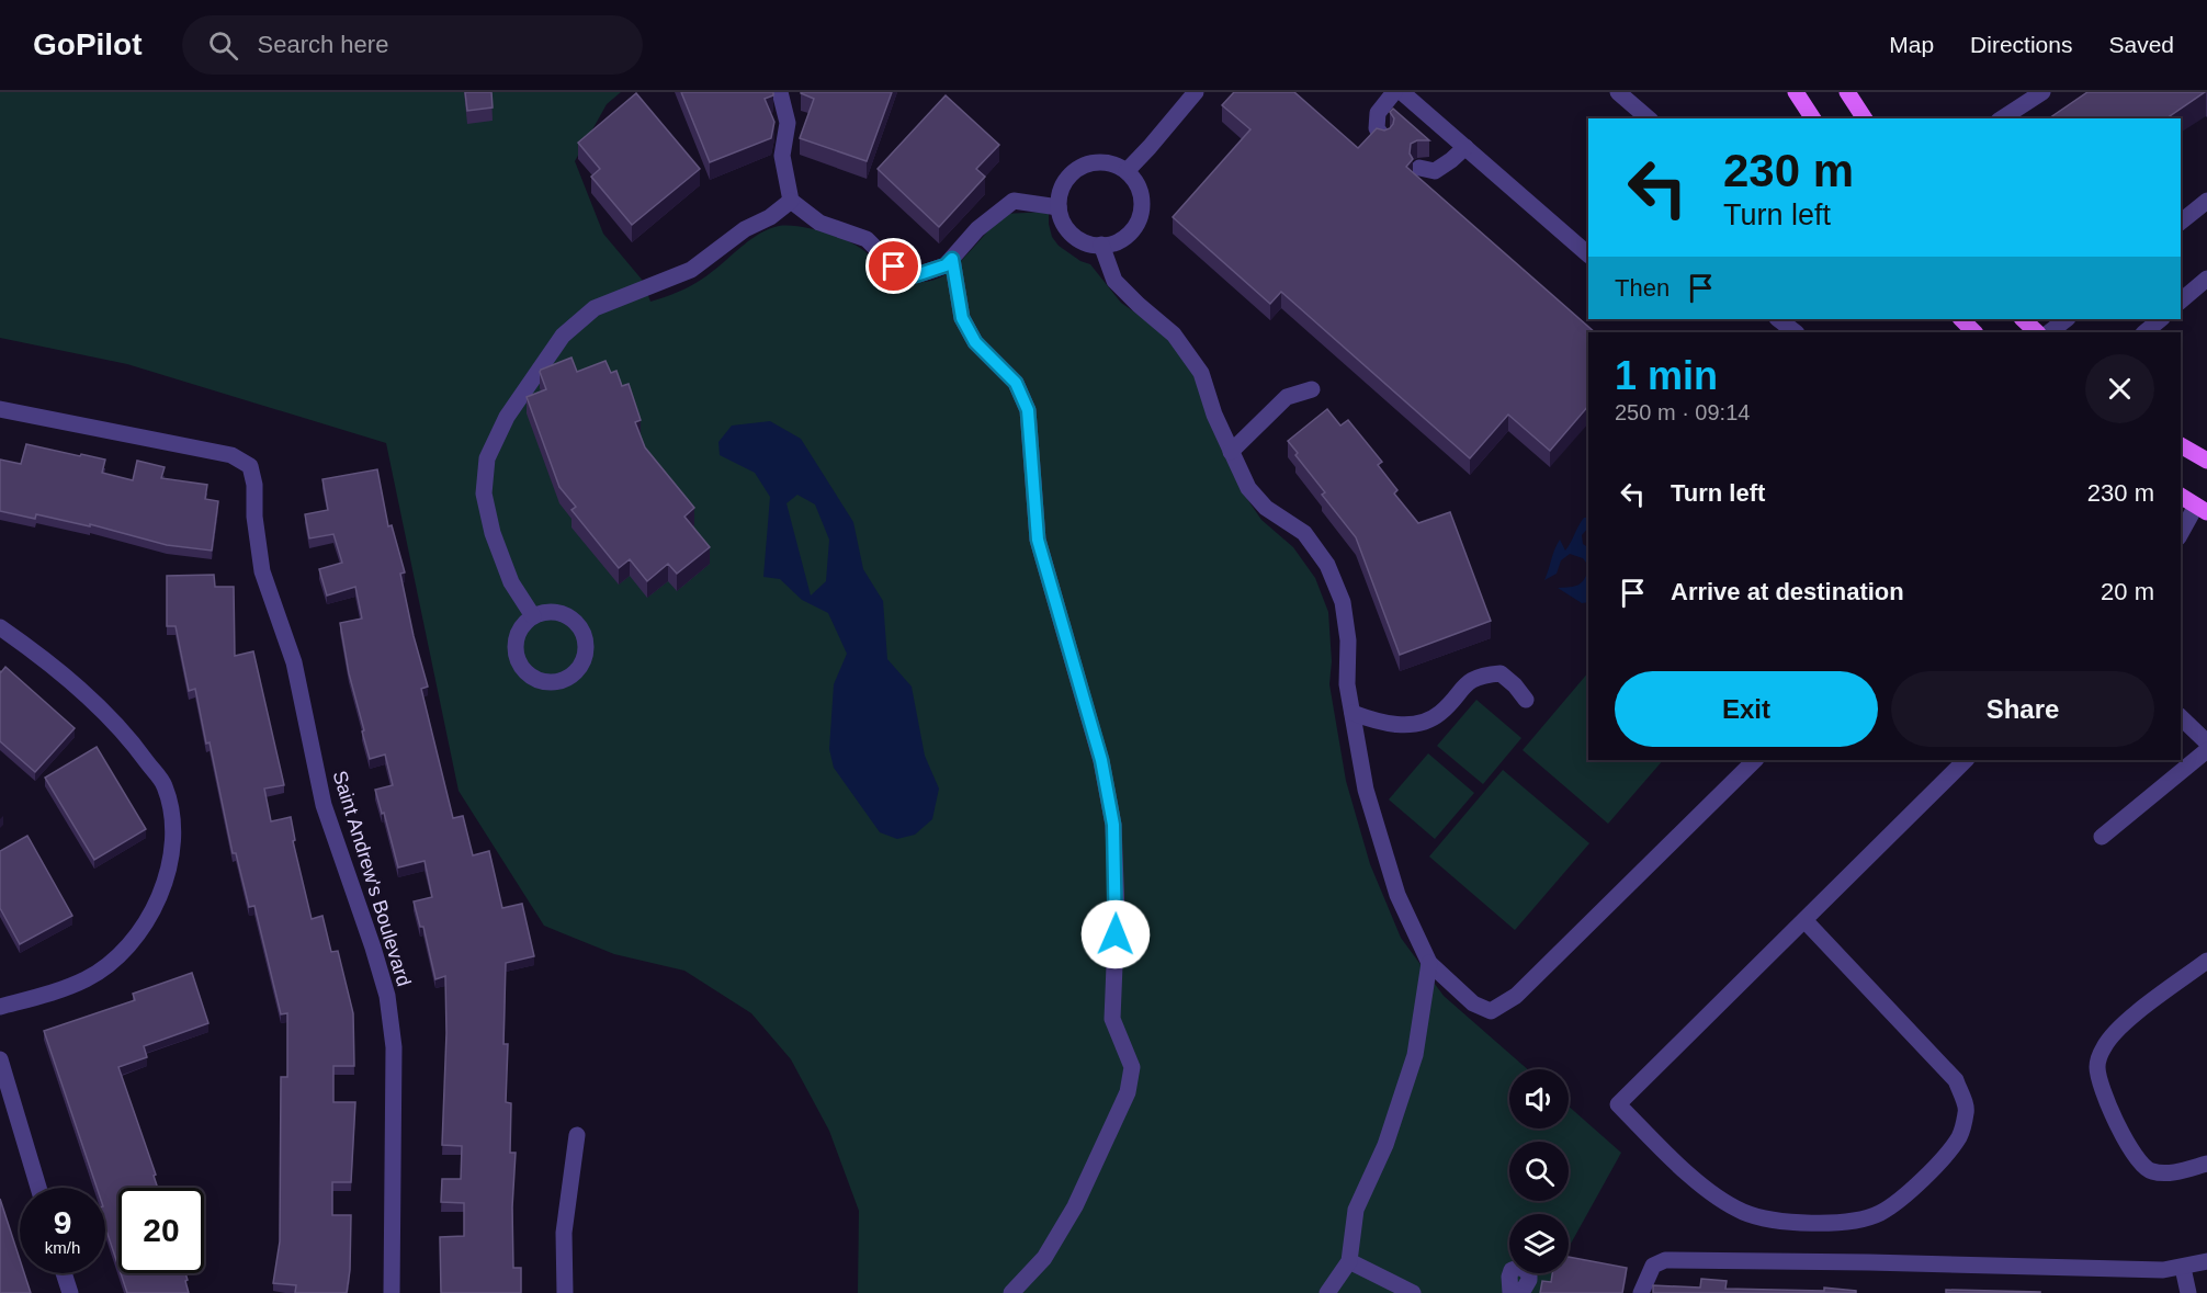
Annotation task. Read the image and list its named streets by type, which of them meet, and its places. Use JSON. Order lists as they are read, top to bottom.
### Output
{
  "streets": {
    "street": ["Saint Andrew's Boulevard"]
  },
  "page": {
    "header": "GoPilot",
    "search": "Search here",
    "nav": ["Map", "Directions", "Saved"],
    "turn": ["230 m", "Turn left"],
    "then": "Then",
    "heading": ["1 min", "250 m · 09:14"],
    "list": [
      {
        "name": "Turn left",
        "value": "230 m"
      },
      {
        "name": "Arrive at destination",
        "value": "20 m"
      }
    ],
    "buttons": ["Exit", "Share"],
    "speed": "9 km/h",
    "limit": "20"
  }
}
